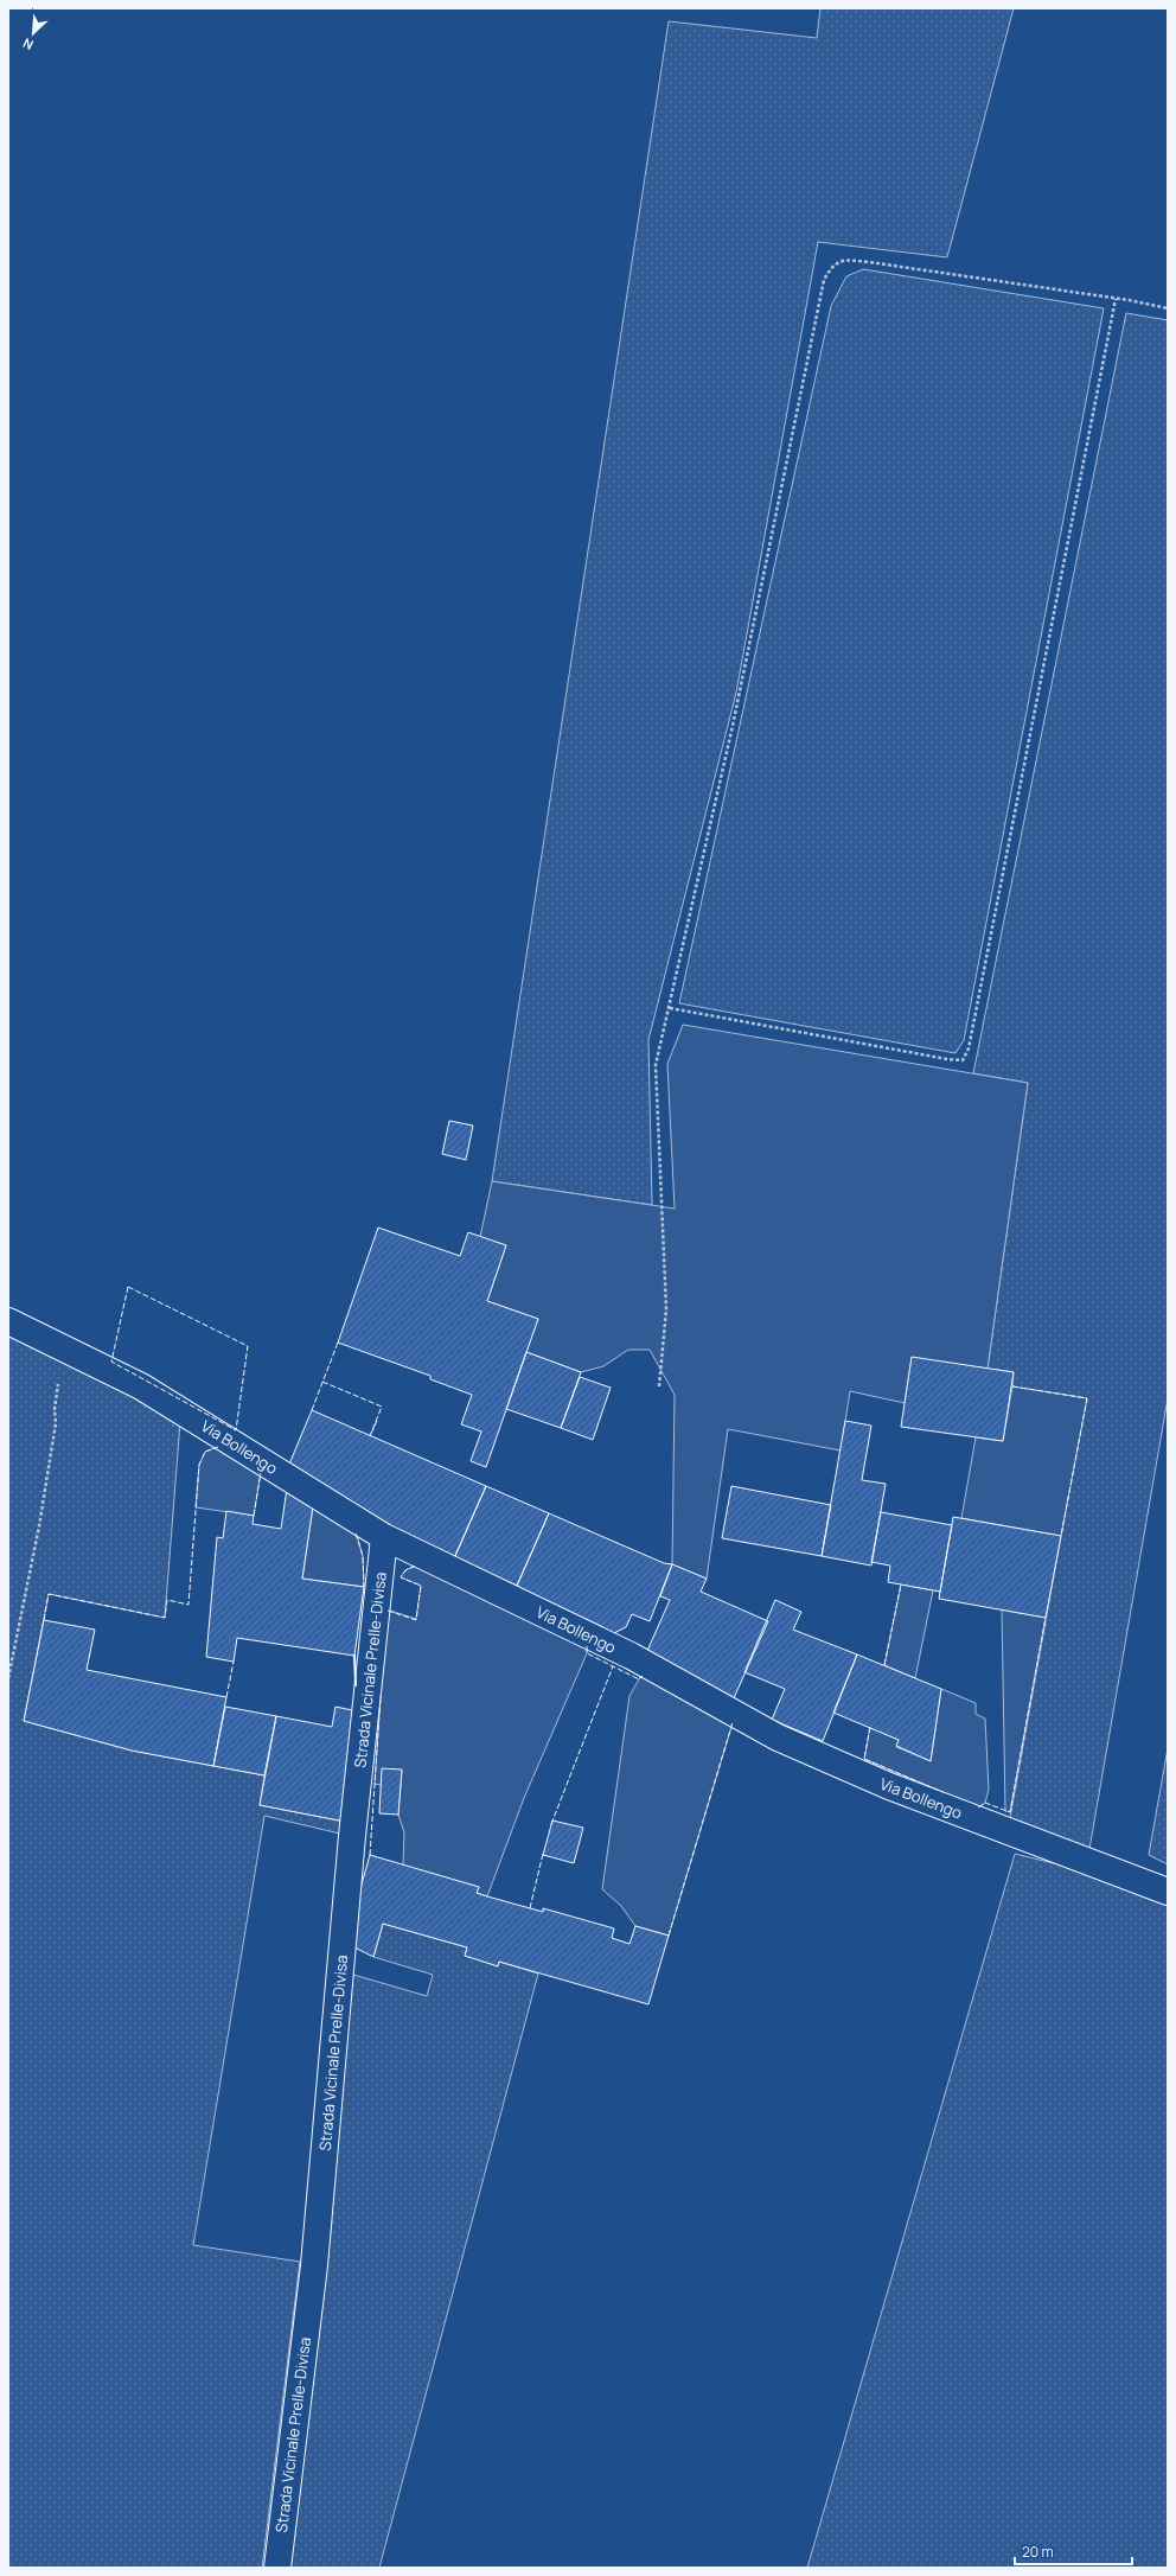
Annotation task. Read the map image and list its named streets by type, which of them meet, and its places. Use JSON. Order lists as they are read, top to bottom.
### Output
{
  "streets": {
    "street": ["Via Bollengo", "Strada Vicinale Prelle-Divisa"]
  },
  "crossings": [
    ["Via Bollengo", "Strada Vicinale Prelle-Divisa"]
  ],
  "scale_bar": "20 m",
  "north": "bottom left"
}
